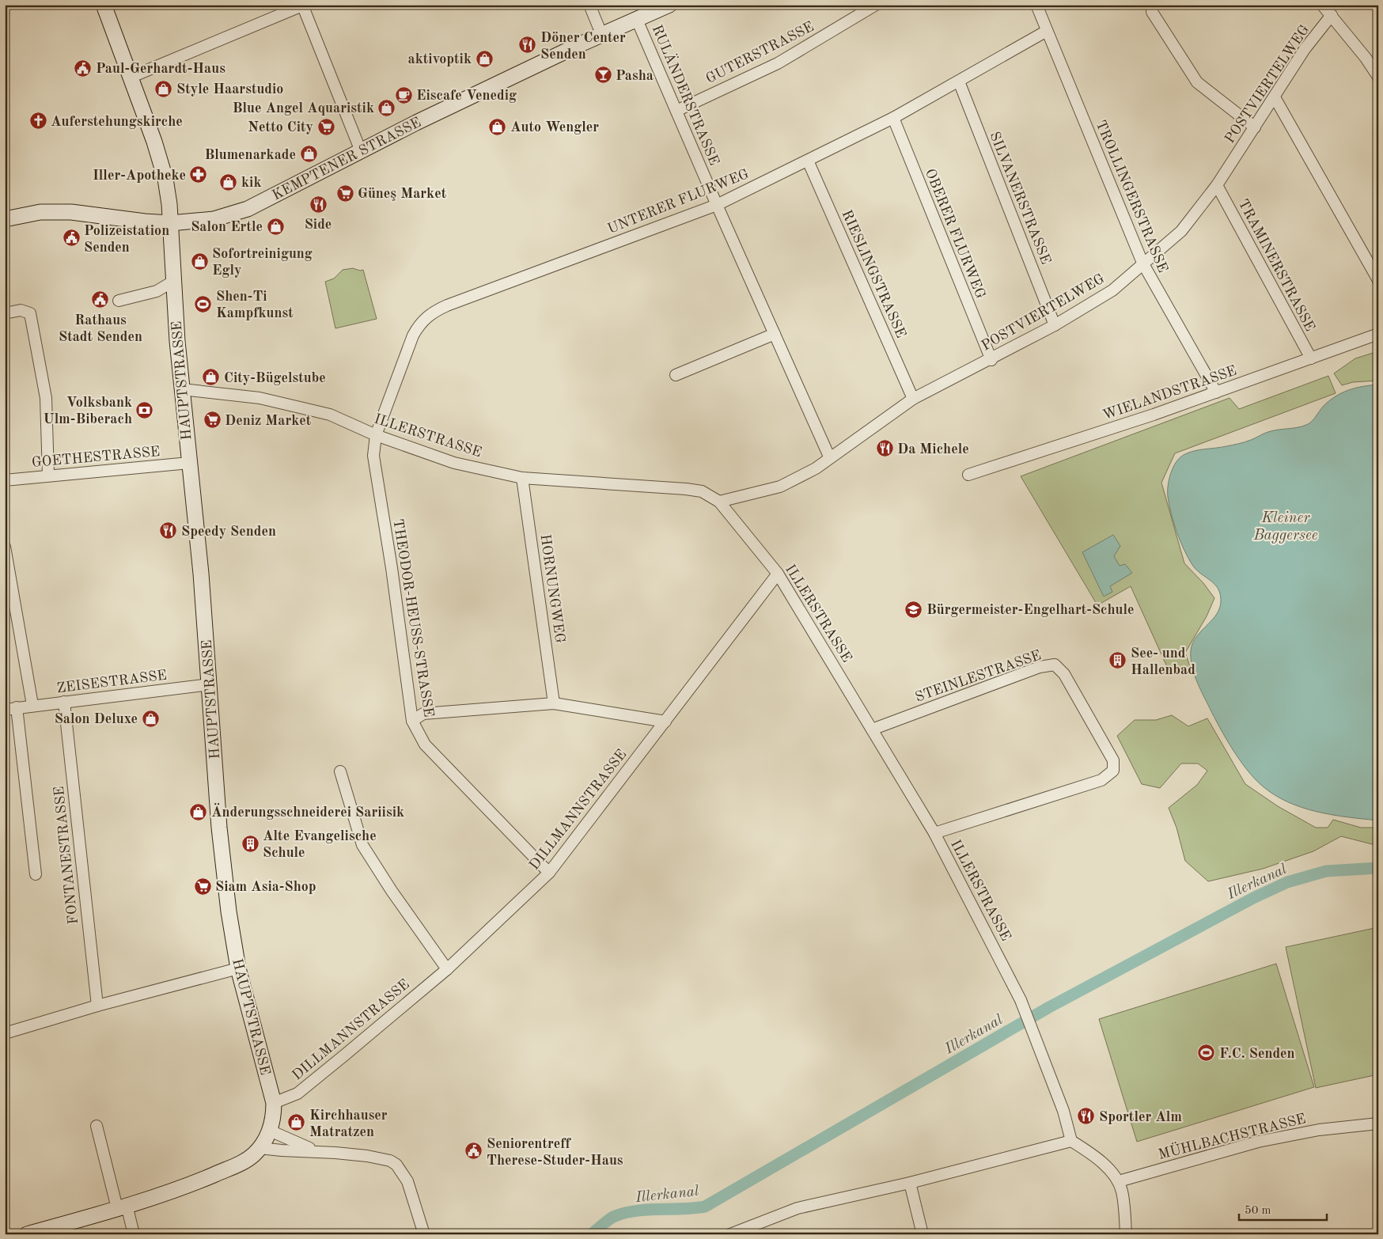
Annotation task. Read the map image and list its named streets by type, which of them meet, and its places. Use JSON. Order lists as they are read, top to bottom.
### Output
{
  "streets": {
    "main road": ["KEMPTENER STRASSE", "HAUPTSTRASSE"],
    "street": [
      "GUTERSTRASSE",
      "POSTVIERTELWEG",
      "RULÄNDERSTRASSE",
      "TROLLINGERSTRASSE",
      "SILVANERSTRASSE",
      "UNTERER FLURWEG",
      "OBERER FLURWEG",
      "TRAMINERSTRASSE",
      "RIESLINGSTRASSE",
      "WIELANDSTRASSE",
      "ILLERSTRASSE",
      "GOETHESTRASSE",
      "HORNUNGWEG",
      "THEODOR-HEUSS-STRASSE",
      "STEINLESTRASSE",
      "ZEISESTRASSE",
      "DILLMANNSTRASSE",
      "FONTANESTRASSE",
      "MÜHLBACHSTRASSE"
    ]
  },
  "crossings": [
    ["GUTERSTRASSE", "RULÄNDERSTRASSE"],
    ["POSTVIERTELWEG", "RULÄNDERSTRASSE"],
    ["POSTVIERTELWEG", "TROLLINGERSTRASSE"],
    ["POSTVIERTELWEG", "SILVANERSTRASSE"],
    ["POSTVIERTELWEG", "OBERER FLURWEG"],
    ["POSTVIERTELWEG", "TRAMINERSTRASSE"],
    ["POSTVIERTELWEG", "RIESLINGSTRASSE"],
    ["POSTVIERTELWEG", "ILLERSTRASSE"],
    ["RULÄNDERSTRASSE", "KEMPTENER STRASSE"],
    ["RULÄNDERSTRASSE", "UNTERER FLURWEG"],
    ["KEMPTENER STRASSE", "HAUPTSTRASSE"],
    ["TROLLINGERSTRASSE", "UNTERER FLURWEG"],
    ["TROLLINGERSTRASSE", "WIELANDSTRASSE"],
    ["SILVANERSTRASSE", "UNTERER FLURWEG"],
    ["UNTERER FLURWEG", "OBERER FLURWEG"],
    ["UNTERER FLURWEG", "RIESLINGSTRASSE"],
    ["UNTERER FLURWEG", "ILLERSTRASSE"],
    ["UNTERER FLURWEG", "THEODOR-HEUSS-STRASSE"],
    ["TRAMINERSTRASSE", "WIELANDSTRASSE"],
    ["HAUPTSTRASSE", "ILLERSTRASSE"],
    ["HAUPTSTRASSE", "GOETHESTRASSE"],
    ["HAUPTSTRASSE", "ZEISESTRASSE"],
    ["HAUPTSTRASSE", "DILLMANNSTRASSE"],
    ["ILLERSTRASSE", "HORNUNGWEG"],
    ["ILLERSTRASSE", "THEODOR-HEUSS-STRASSE"],
    ["ILLERSTRASSE", "STEINLESTRASSE"],
    ["ILLERSTRASSE", "DILLMANNSTRASSE"],
    ["THEODOR-HEUSS-STRASSE", "DILLMANNSTRASSE"],
    ["ZEISESTRASSE", "FONTANESTRASSE"]
  ],
  "water": ["Kleiner Baggersee", "Illerkanal"],
  "places": {
    "restaurant": [
      "Döner Center Senden",
      "Side",
      "Da Michele",
      "Speedy Senden",
      "Sportler Alm"
    ],
    "shop": [
      "aktivoptik",
      "Style Haarstudio",
      "Blue Angel Aquaristik",
      "Auto Wengler",
      "Blumenarkade",
      "kik",
      "Salon Ertle",
      "Sofortreinigung Egly",
      "City-Bügelstube",
      "Salon Deluxe",
      "Änderungsschneiderei Sariisik",
      "Kirchhauser Matratzen"
    ],
    "public building": [
      "Paul-Gerhardt-Haus",
      "Polizeistation Senden",
      "Rathaus Stadt Senden",
      "Seniorentreff Therese-Studer-Haus"
    ],
    "bar": ["Pasha"],
    "cafe": ["Eiscafe Venedig"],
    "church": ["Auferstehungskirche"],
    "supermarket": [
      "Netto City",
      "Güneş Market",
      "Deniz Market",
      "Siam Asia-Shop"
    ],
    "pharmacy": ["Iller-Apotheke"],
    "sports": ["Shen-Ti Kampfkunst", "F.C. Senden"],
    "bank": ["Volksbank Ulm-Biberach"],
    "school or university": ["Bürgermeister-Engelhart-Schule"],
    "building": ["See- und Hallenbad", "Alte Evangelische Schule"]
  },
  "scale_bar": "50 m"
}
